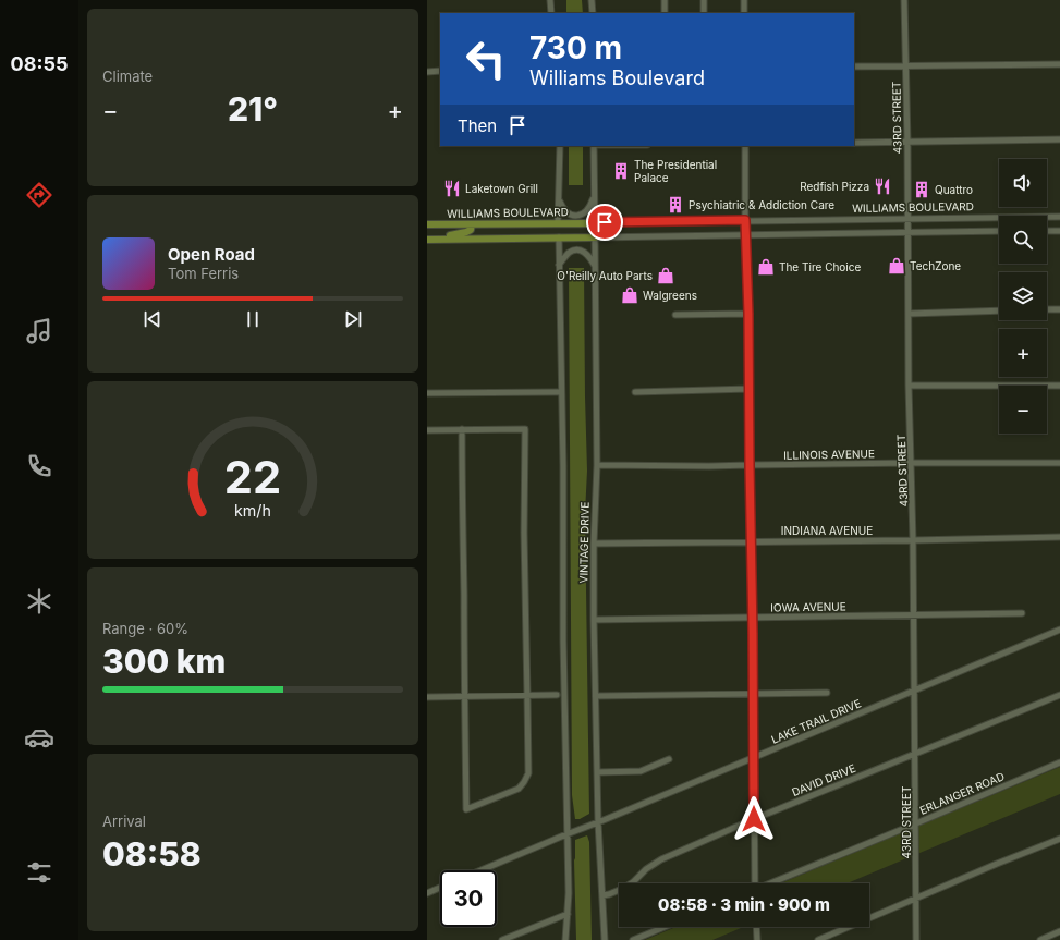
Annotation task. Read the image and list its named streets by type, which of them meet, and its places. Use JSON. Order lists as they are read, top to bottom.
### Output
{
  "streets": {
    "main road": ["WILLIAMS BOULEVARD", "VINTAGE DRIVE"],
    "street": [
      "43RD STREET",
      "ILLINOIS AVENUE",
      "INDIANA AVENUE",
      "IOWA AVENUE",
      "LAKE TRAIL DRIVE",
      "DAVID DRIVE",
      "ERLANGER ROAD"
    ]
  },
  "crossings": [
    ["43RD STREET", "WILLIAMS BOULEVARD"],
    ["43RD STREET", "ILLINOIS AVENUE"],
    ["43RD STREET", "INDIANA AVENUE"],
    ["43RD STREET", "IOWA AVENUE"],
    ["43RD STREET", "LAKE TRAIL DRIVE"],
    ["43RD STREET", "DAVID DRIVE"],
    ["43RD STREET", "ERLANGER ROAD"],
    ["WILLIAMS BOULEVARD", "VINTAGE DRIVE"],
    ["ILLINOIS AVENUE", "VINTAGE DRIVE"],
    ["INDIANA AVENUE", "VINTAGE DRIVE"],
    ["VINTAGE DRIVE", "IOWA AVENUE"],
    ["VINTAGE DRIVE", "LAKE TRAIL DRIVE"],
    ["VINTAGE DRIVE", "DAVID DRIVE"]
  ],
  "places": {
    "building": ["The Presidential Palace", "Quattro", "Psychiatric & Addiction Care"],
    "restaurant": ["Redfish Pizza", "Laketown Grill"],
    "shop": [
      "TechZone",
      "The Tire Choice",
      "O'Reilly Auto Parts",
      "Walgreens"
    ]
  },
  "page": {
    "tabs": "08:55",
    "tile": [
      "Climate",
      ["Range · 60%", "300 km"],
      ["Arrival", "08:58"]
    ],
    "turn": ["730 m", "Williams Boulevard"],
    "heat": ["−", "21°", "+"],
    "then": "Then",
    "map_buttons": ["+", "−"],
    "song": ["Open Road", "Tom Ferris"],
    "limit": "30",
    "trip": "08:58 · 3 min · 900 m",
    "gauge": ["22", "km/h"]
  }
}
